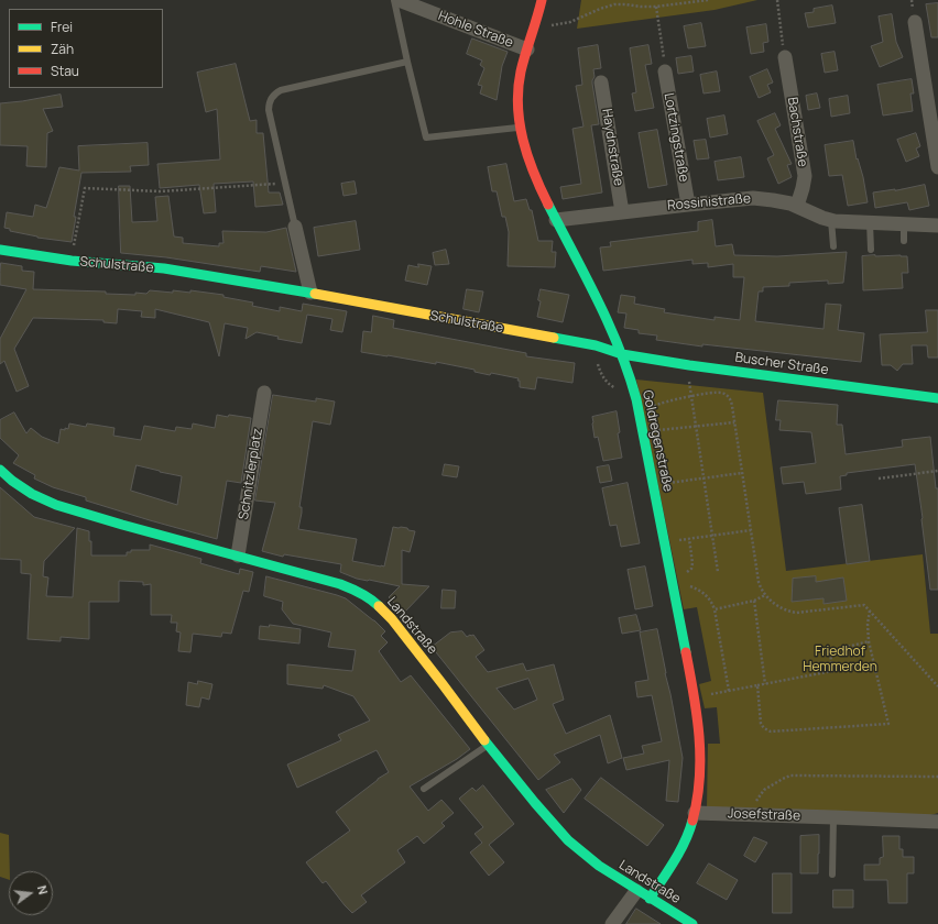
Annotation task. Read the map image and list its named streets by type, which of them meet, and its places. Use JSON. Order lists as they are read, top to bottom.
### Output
{
  "streets": {
    "street": [
      "Hohle Straße",
      "Bachstraße",
      "Lortzingstraße",
      "Haydnstraße",
      "Rossinistraße",
      "Schulstraße",
      "Buscher Straße",
      "Goldregenstraße",
      "Schnitzlerplatz",
      "Landstraße",
      "Josefstraße"
    ]
  },
  "crossings": [
    ["Hohle Straße", "Goldregenstraße"],
    ["Bachstraße", "Rossinistraße"],
    ["Lortzingstraße", "Rossinistraße"],
    ["Haydnstraße", "Rossinistraße"],
    ["Rossinistraße", "Goldregenstraße"],
    ["Schulstraße", "Buscher Straße"],
    ["Schulstraße", "Goldregenstraße"],
    ["Buscher Straße", "Goldregenstraße"],
    ["Goldregenstraße", "Landstraße"],
    ["Goldregenstraße", "Josefstraße"],
    ["Schnitzlerplatz", "Landstraße"]
  ],
  "parks": ["Friedhof Hemmerden"],
  "legend": ["Frei", "Zäh", "Stau"],
  "north": "right"
}
